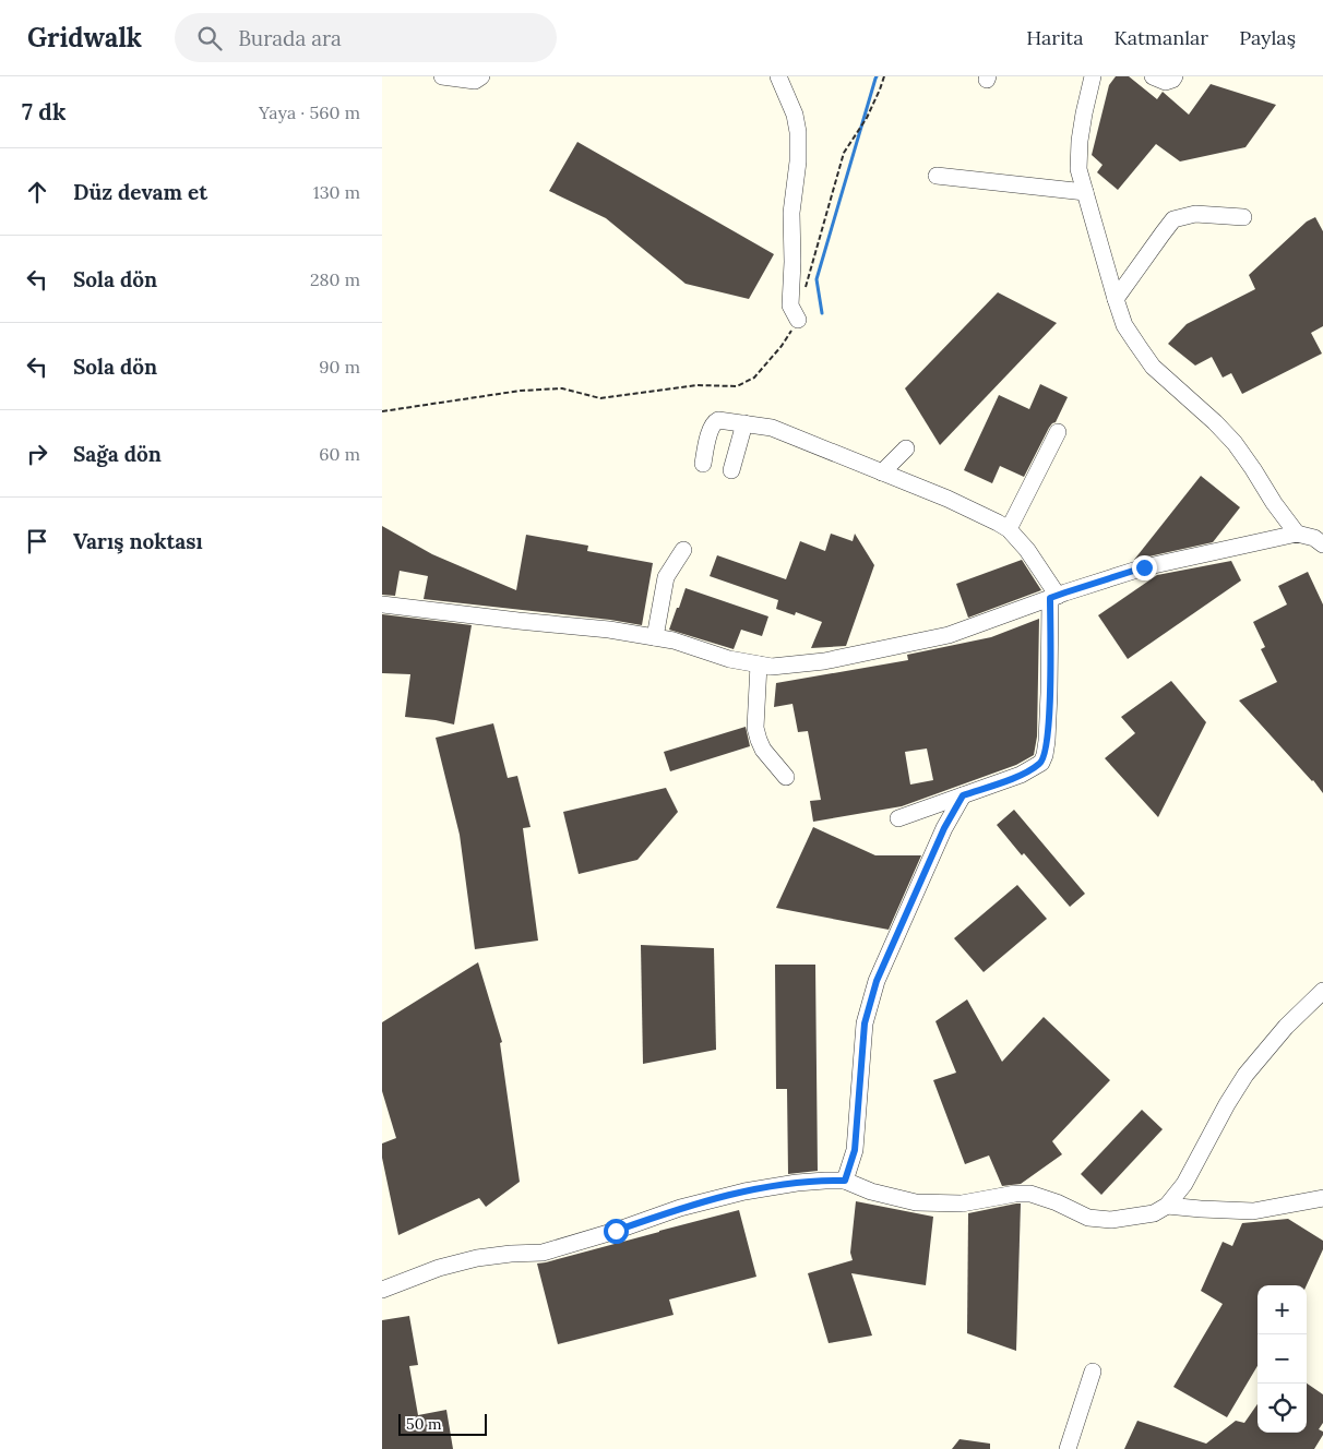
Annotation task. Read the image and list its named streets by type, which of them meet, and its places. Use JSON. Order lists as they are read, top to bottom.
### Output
{
  "scale_bar": "50 m",
  "page": {
    "header": "Gridwalk",
    "search": "Burada ara",
    "nav": ["Harita", "Katmanlar", "Paylaş"],
    "heading": ["7 dk", "Yaya · 560 m"],
    "list": [
      ["Düz devam et", "130 m"],
      ["Sola dön", "280 m"],
      ["Sola dön", "90 m"],
      ["Sağa dön", "60 m"],
      "Varış noktası"
    ],
    "map_buttons": ["+", "−"],
    "scale": "50 m"
  }
}
